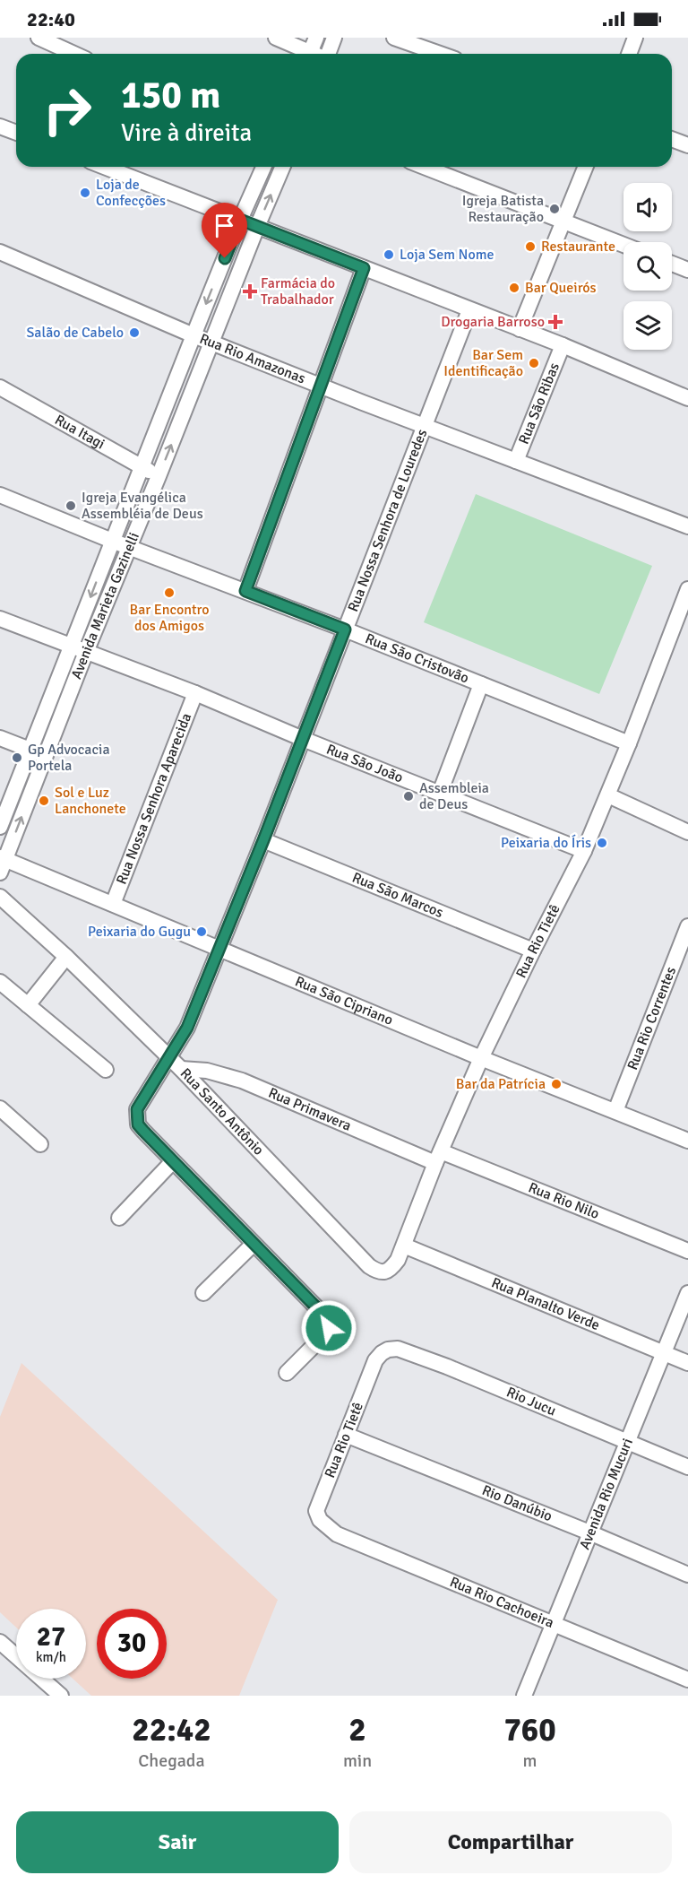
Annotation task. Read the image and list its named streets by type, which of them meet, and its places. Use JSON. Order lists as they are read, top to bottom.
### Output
{
  "streets": {
    "street": [
      "Rua Rio Amazonas",
      "Rua São Ribas",
      "Rua Itagi",
      "Rua Nossa Senhora de Louredes",
      "Avenida Marieta Gazinelli",
      "Rua São Cristovão",
      "Rua São João",
      "Rua Nossa Senhora Aparecida",
      "Rua São Marcos",
      "Rua Rio Tietê",
      "Rua São Cipriano",
      "Rua Rio Correntes",
      "Rua Primavera",
      "Rua Santo Antônio",
      "Rua Rio Nilo",
      "Rua Planalto Verde",
      "Rio Jucu",
      "Avenida Rio Mucuri",
      "Rio Danúbio",
      "Rua Rio Cachoeira"
    ]
  },
  "crossings": [
    ["Rua Rio Amazonas", "Rua São Ribas"],
    ["Rua Rio Amazonas", "Rua Nossa Senhora de Louredes"],
    ["Rua Rio Amazonas", "Avenida Marieta Gazinelli"],
    ["Rua Itagi", "Avenida Marieta Gazinelli"],
    ["Rua Nossa Senhora de Louredes", "Rua São Cristovão"],
    ["Rua Nossa Senhora de Louredes", "Rua São João"],
    ["Rua Nossa Senhora de Louredes", "Rua São Marcos"],
    ["Rua Nossa Senhora de Louredes", "Rua São Cipriano"],
    ["Rua Nossa Senhora de Louredes", "Rua Santo Antônio"],
    ["Avenida Marieta Gazinelli", "Rua São Cristovão"],
    ["Avenida Marieta Gazinelli", "Rua São João"],
    ["Avenida Marieta Gazinelli", "Rua São Cipriano"],
    ["Rua São Cristovão", "Rua Rio Tietê"],
    ["Rua São João", "Rua Nossa Senhora Aparecida"],
    ["Rua São João", "Rua Rio Tietê"],
    ["Rua Nossa Senhora Aparecida", "Rua São Cipriano"],
    ["Rua São Marcos", "Rua Rio Tietê"],
    ["Rua Rio Tietê", "Rua São Cipriano"],
    ["Rua Rio Tietê", "Rua Primavera"],
    ["Rua Rio Tietê", "Rua Santo Antônio"],
    ["Rua Rio Tietê", "Rua Rio Nilo"],
    ["Rua Rio Tietê", "Rua Planalto Verde"],
    ["Rua Rio Tietê", "Rio Jucu"],
    ["Rua Rio Tietê", "Rio Danúbio"],
    ["Rua Rio Tietê", "Rua Rio Cachoeira"],
    ["Rua São Cipriano", "Rua Rio Correntes"],
    ["Rua Primavera", "Rua Santo Antônio"],
    ["Rua Primavera", "Rua Rio Nilo"],
    ["Rua Planalto Verde", "Avenida Rio Mucuri"],
    ["Rio Jucu", "Avenida Rio Mucuri"],
    ["Avenida Rio Mucuri", "Rio Danúbio"],
    ["Avenida Rio Mucuri", "Rua Rio Cachoeira"]
  ],
  "places": {
    "other": [
      "Loja de Confecções",
      "Igreja Batista Restauração",
      "Restaurante",
      "Loja Sem Nome",
      "Bar Queirós",
      "Salão de Cabelo",
      "Bar Sem Identificação",
      "Igreja Evangélica Assembléia de Deus",
      "Bar Encontro dos Amigos",
      "Gp Advocacia Portela",
      "Assembleia de Deus",
      "Sol e Luz Lanchonete",
      "Peixaria do Íris",
      "Peixaria do Gugu",
      "Bar da Patrícia"
    ],
    "health": ["Farmácia do Trabalhador", "Drogaria Barroso"]
  },
  "page": {
    "status": "22:40",
    "turn": ["150 m", "Vire à direita"],
    "speed": "27 km/h",
    "limit": "30",
    "eta": [
      "22:42",
      "Chegada",
      "2",
      "min",
      "760",
      "m"
    ],
    "buttons": ["Sair", "Compartilhar"]
  }
}
